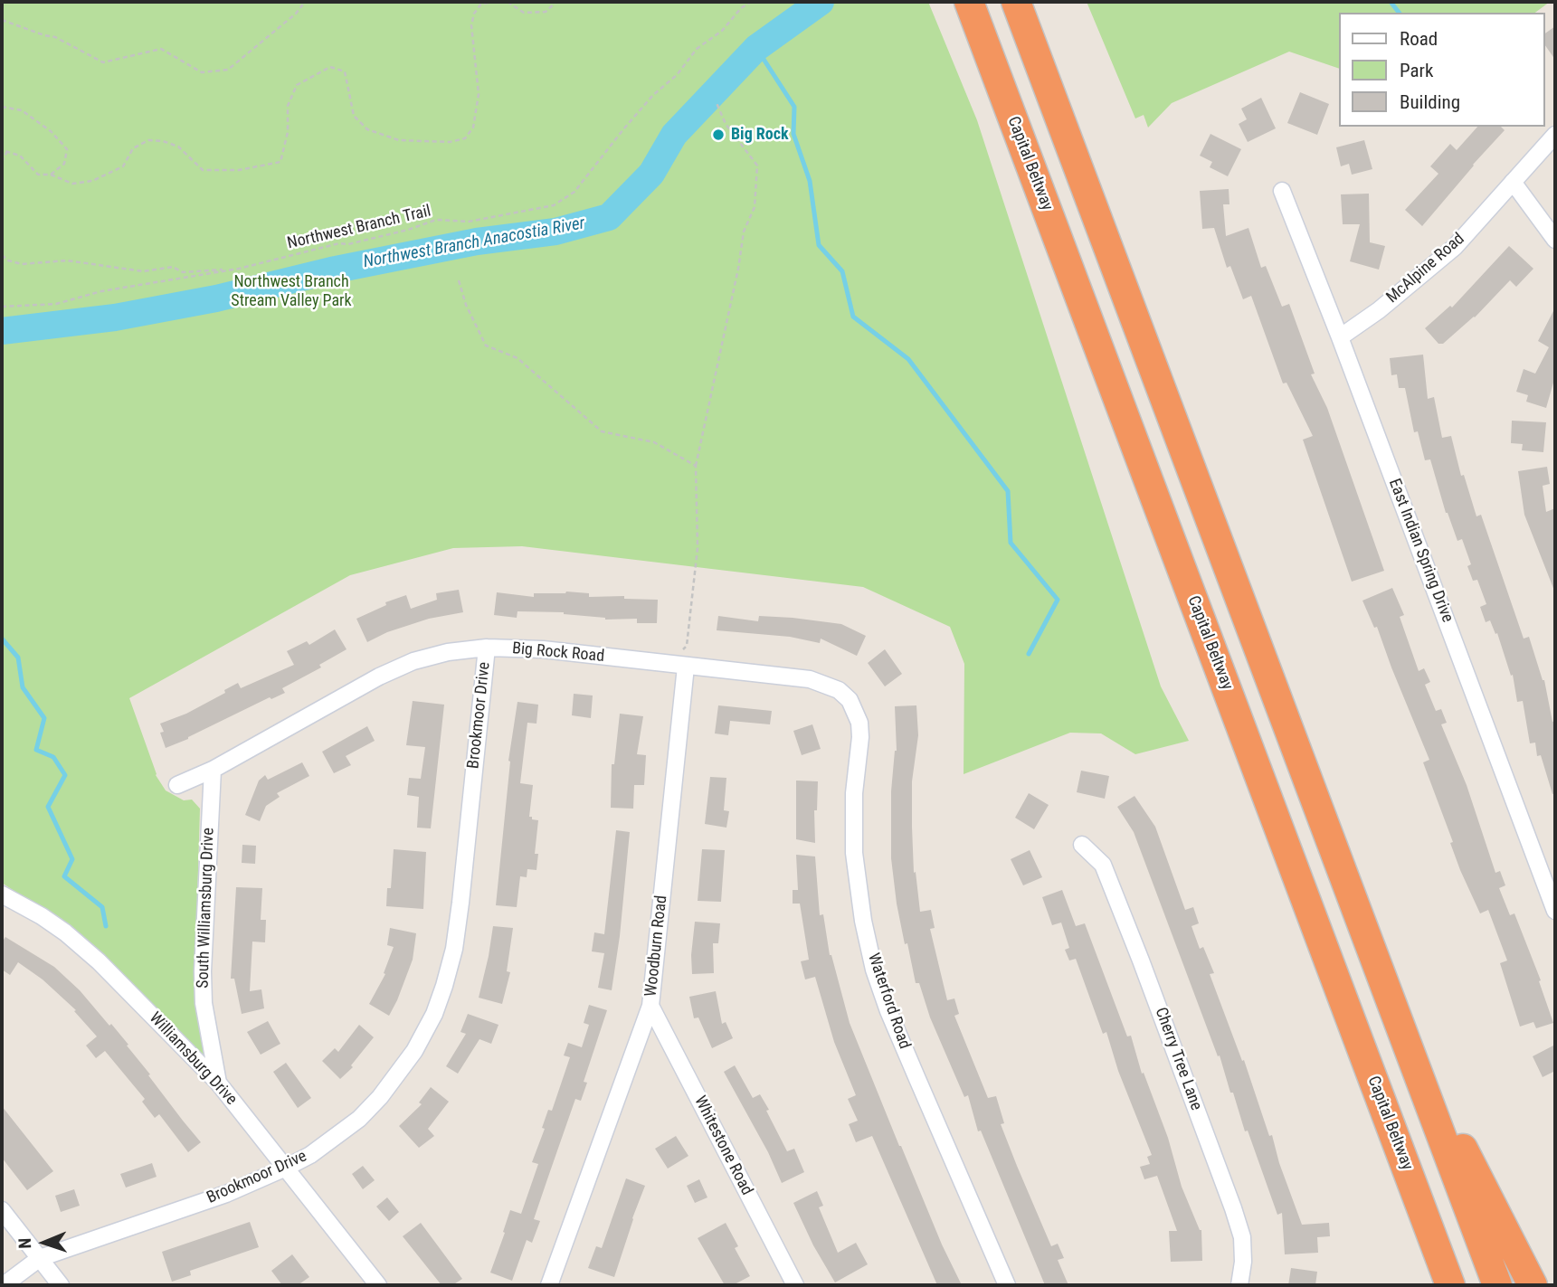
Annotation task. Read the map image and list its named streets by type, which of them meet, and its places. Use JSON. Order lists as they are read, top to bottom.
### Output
{
  "streets": {
    "highway": ["Capital Beltway"],
    "street": [
      "McAlpine Road",
      "East Indian Spring Drive",
      "Big Rock Road",
      "Brookmoor Drive",
      "South Williamsburg Drive",
      "Woodburn Road",
      "Waterford Road",
      "Williamsburg Drive",
      "Cherry Tree Lane",
      "Whitestone Road"
    ],
    "path": ["Northwest Branch Trail"]
  },
  "crossings": [
    ["McAlpine Road", "East Indian Spring Drive"],
    ["Big Rock Road", "Brookmoor Drive"],
    ["Big Rock Road", "South Williamsburg Drive"],
    ["Big Rock Road", "Woodburn Road"],
    ["Big Rock Road", "Waterford Road"],
    ["Brookmoor Drive", "Williamsburg Drive"],
    ["South Williamsburg Drive", "Williamsburg Drive"],
    ["Woodburn Road", "Whitestone Road"]
  ],
  "water": ["Northwest Branch Anacostia River"],
  "parks": ["Northwest Branch Stream Valley Park"],
  "places": ["Big Rock"],
  "legend": ["Road", "Park", "Building"],
  "north": "left"
}
